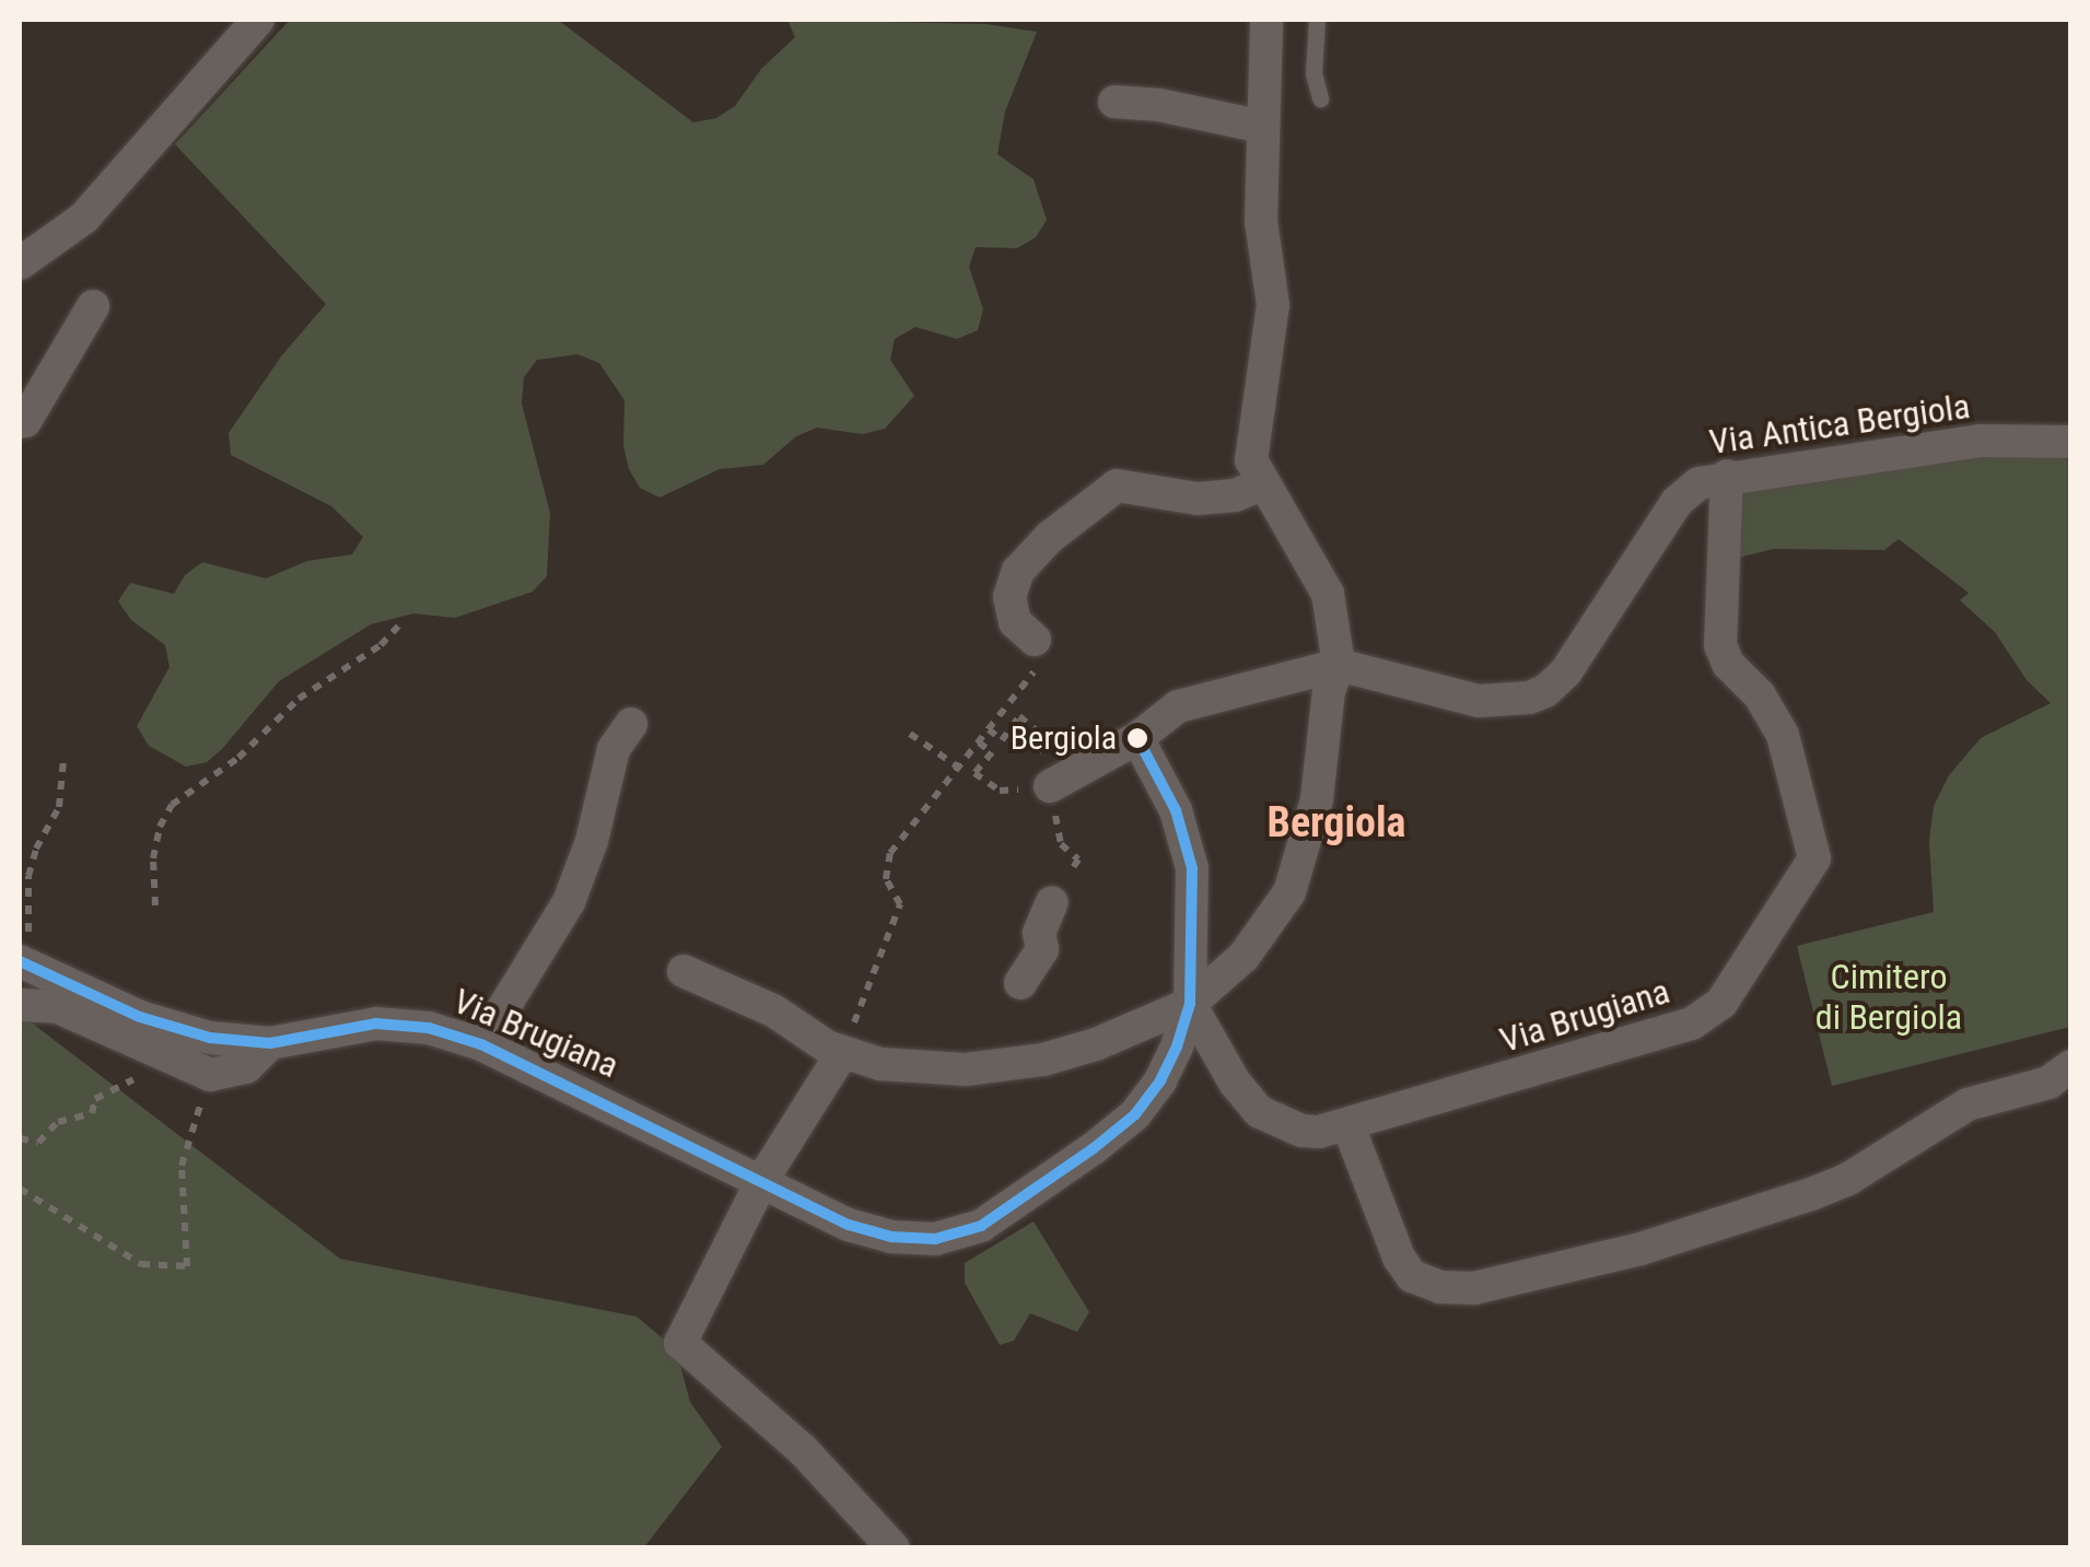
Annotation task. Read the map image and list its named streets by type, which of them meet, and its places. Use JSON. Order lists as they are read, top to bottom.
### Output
{
  "streets": {
    "street": ["Via Antica Bergiola", "Via Brugiana"]
  },
  "crossings": [
    ["Via Antica Bergiola", "Via Brugiana"]
  ],
  "districts": ["Bergiola"],
  "parks": ["Cimitero di Bergiola"],
  "places": ["Bergiola"]
}
